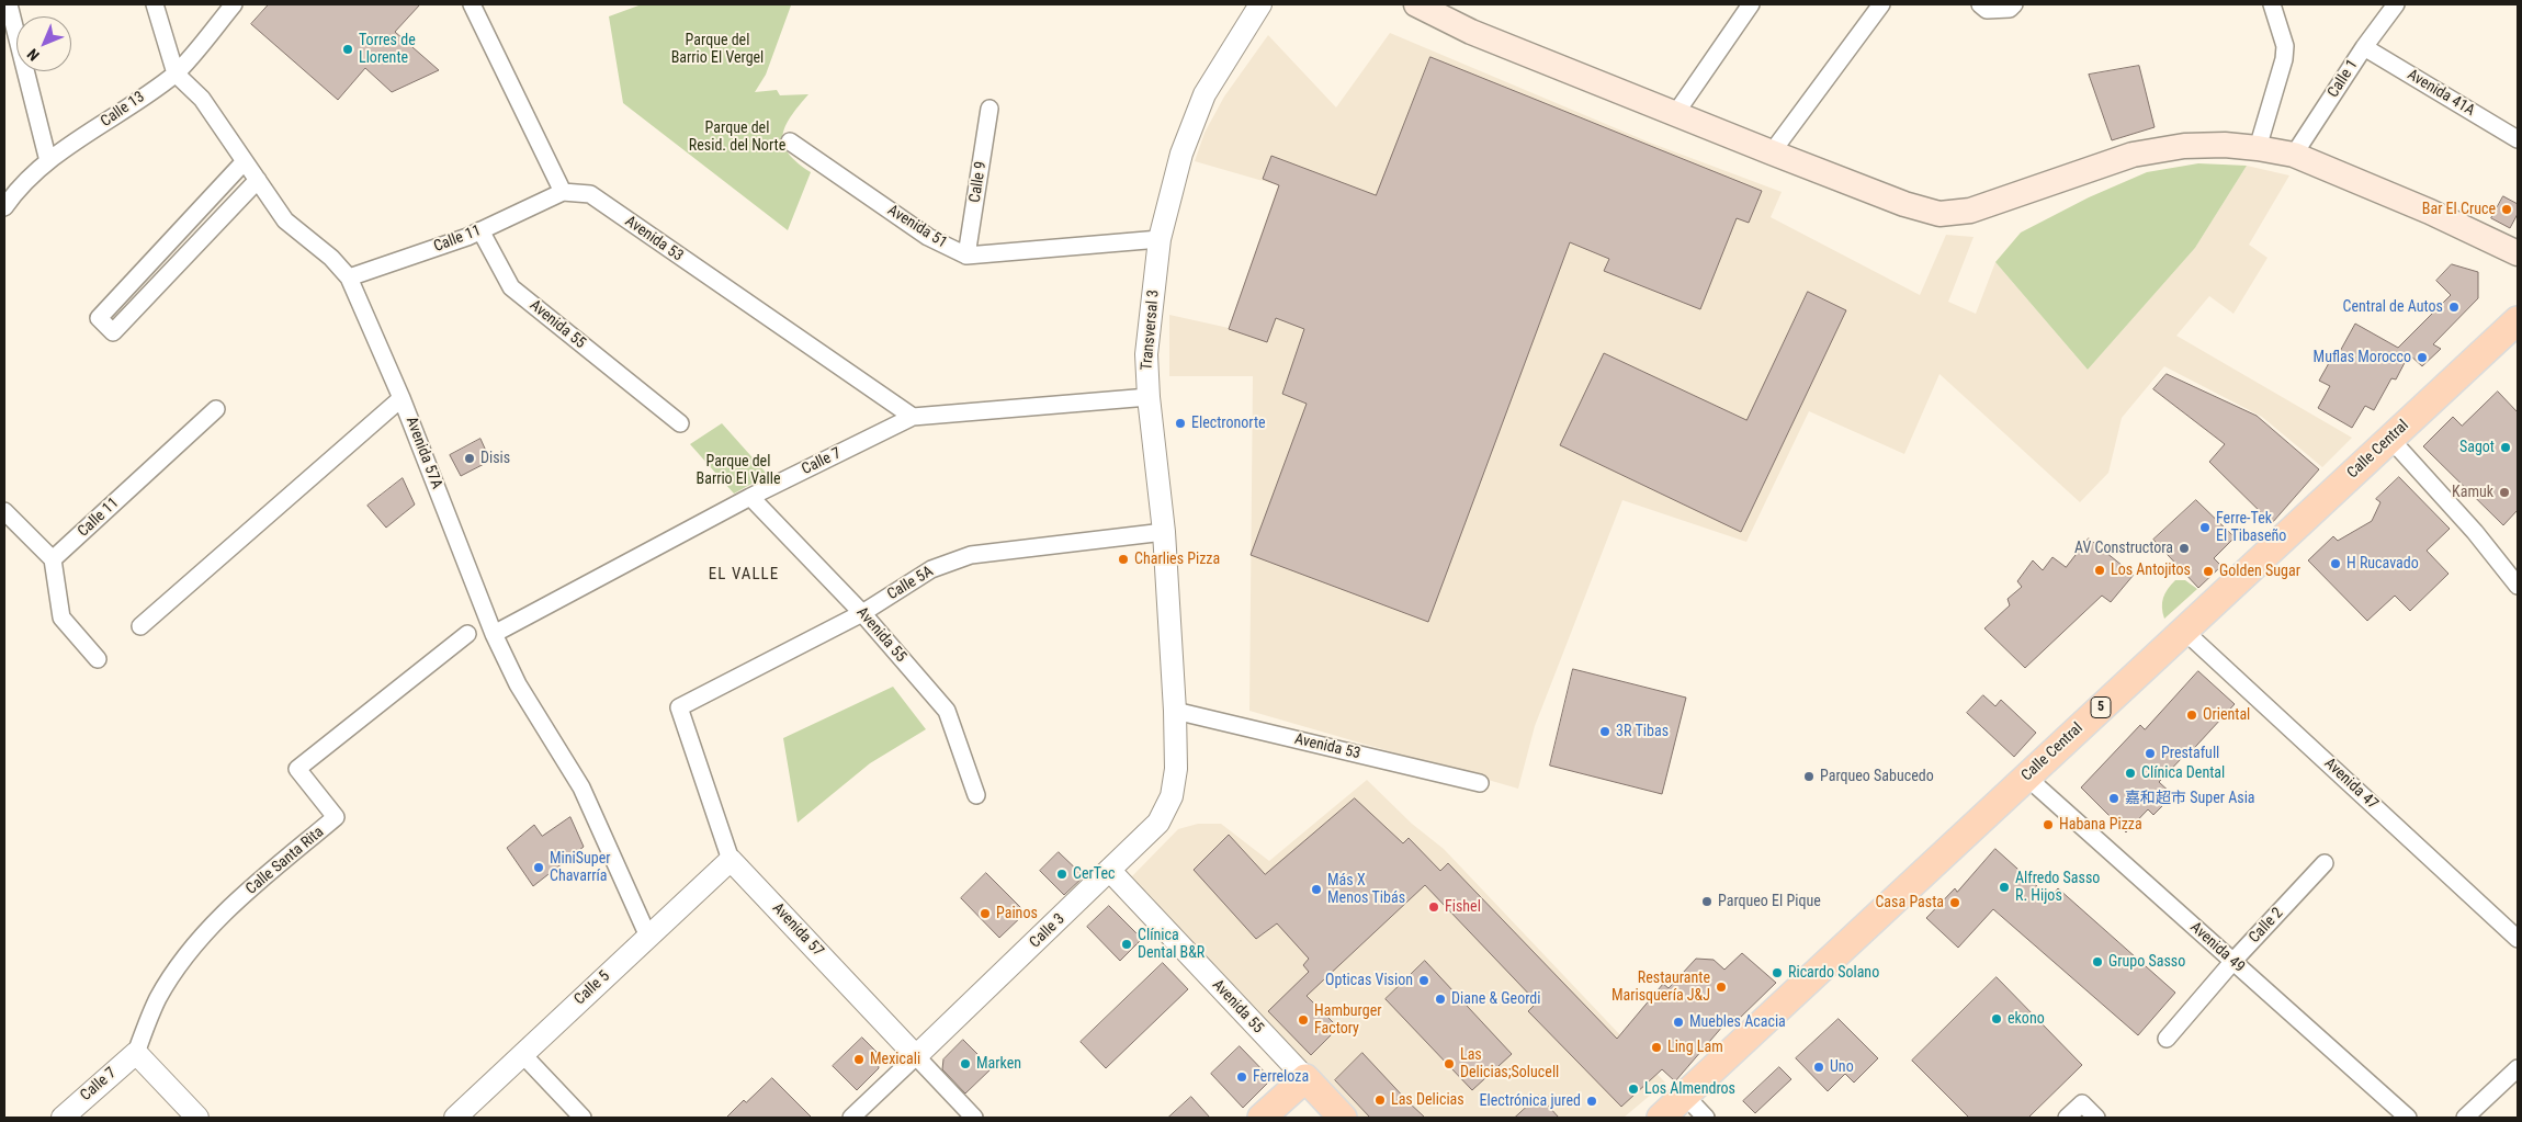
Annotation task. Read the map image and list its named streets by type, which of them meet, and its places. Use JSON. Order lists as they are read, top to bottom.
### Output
{
  "streets": {
    "main road": ["Avenida 55", "Calle Central", "5"],
    "street": [
      "Calle 1",
      "Avenida 41A",
      "Calle 13",
      "Calle 9",
      "Avenida 51",
      "Calle 11",
      "Avenida 53",
      "Transversal 3",
      "Avenida 57A",
      "Calle 7",
      "Calle 5A",
      "Avenida 47",
      "Calle Santa Rita",
      "Calle 2",
      "Avenida 57",
      "Calle 3",
      "Avenida 49",
      "Calle 5"
    ]
  },
  "crossings": [
    ["Calle 1", "Avenida 41A"],
    ["Calle 13", "Avenida 57A"],
    ["Calle 9", "Avenida 51"],
    ["Calle 11", "Avenida 53"],
    ["Calle 11", "Avenida 55"],
    ["Calle 11", "Avenida 57A"],
    ["Avenida 53", "Transversal 3"],
    ["Avenida 53", "Calle 7"],
    ["Avenida 53", "Calle 3"],
    ["Avenida 55", "Calle 7"],
    ["Avenida 55", "Calle 5A"],
    ["Avenida 55", "Calle 3"],
    ["Transversal 3", "Calle 7"],
    ["Transversal 3", "Calle 5A"],
    ["Transversal 3", "Calle 3"],
    ["Calle Central", "Avenida 47"],
    ["Calle Central", "Avenida 49"],
    ["Avenida 57A", "Calle 7"],
    ["Avenida 57A", "Calle 5"],
    ["Calle 7", "Calle Santa Rita"],
    ["Calle 5A", "Avenida 57"],
    ["Calle 2", "Avenida 49"],
    ["Avenida 57", "Calle 3"],
    ["Avenida 57", "Calle 5"]
  ],
  "districts": ["EL VALLE"],
  "parks": ["Parque del Barrio El Vergel", "Parque del Resid. del Norte", "Parque del Barrio El Valle"],
  "places": [
    "Torres de Llorente",
    "Bar El Cruce",
    "Central de Autos",
    "Muflas Morocco",
    "Electronorte",
    "Sagot",
    "Disis",
    "Kamuk",
    "Ferre-Tek El Tibaseño",
    "AV Constructora",
    "Charlies Pizza",
    "H Rucavado",
    "Los Antojitos",
    "Golden Sugar",
    "Oriental",
    "3R Tibas",
    "Prestafull",
    "Clínica Dental",
    "Parqueo Sabucedo",
    "嘉和超市 Super Asia",
    "Habana Pizza",
    "MiniSuper Chavarría",
    "CerTec",
    "Alfredo Sasso R. Hijos",
    "Más X Menos Tibás",
    "Parqueo El Pique",
    "Casa Pasta",
    "Fishel",
    "Painos",
    "Clínica Dental B&R",
    "Grupo Sasso",
    "Ricardo Solano",
    "Opticas Vision",
    "Restaurante Marisquería J&J",
    "Diane & Geordi",
    "ekono",
    "Hamburger Factory",
    "Muebles Acacia",
    "Ling Lam",
    "Mexicali",
    "Marken",
    "Las Delicias;Solucell",
    "Uno",
    "Ferreloza",
    "Los Almendros",
    "Las Delicias",
    "Electrónica jured"
  ],
  "north": "bottom left"
}
